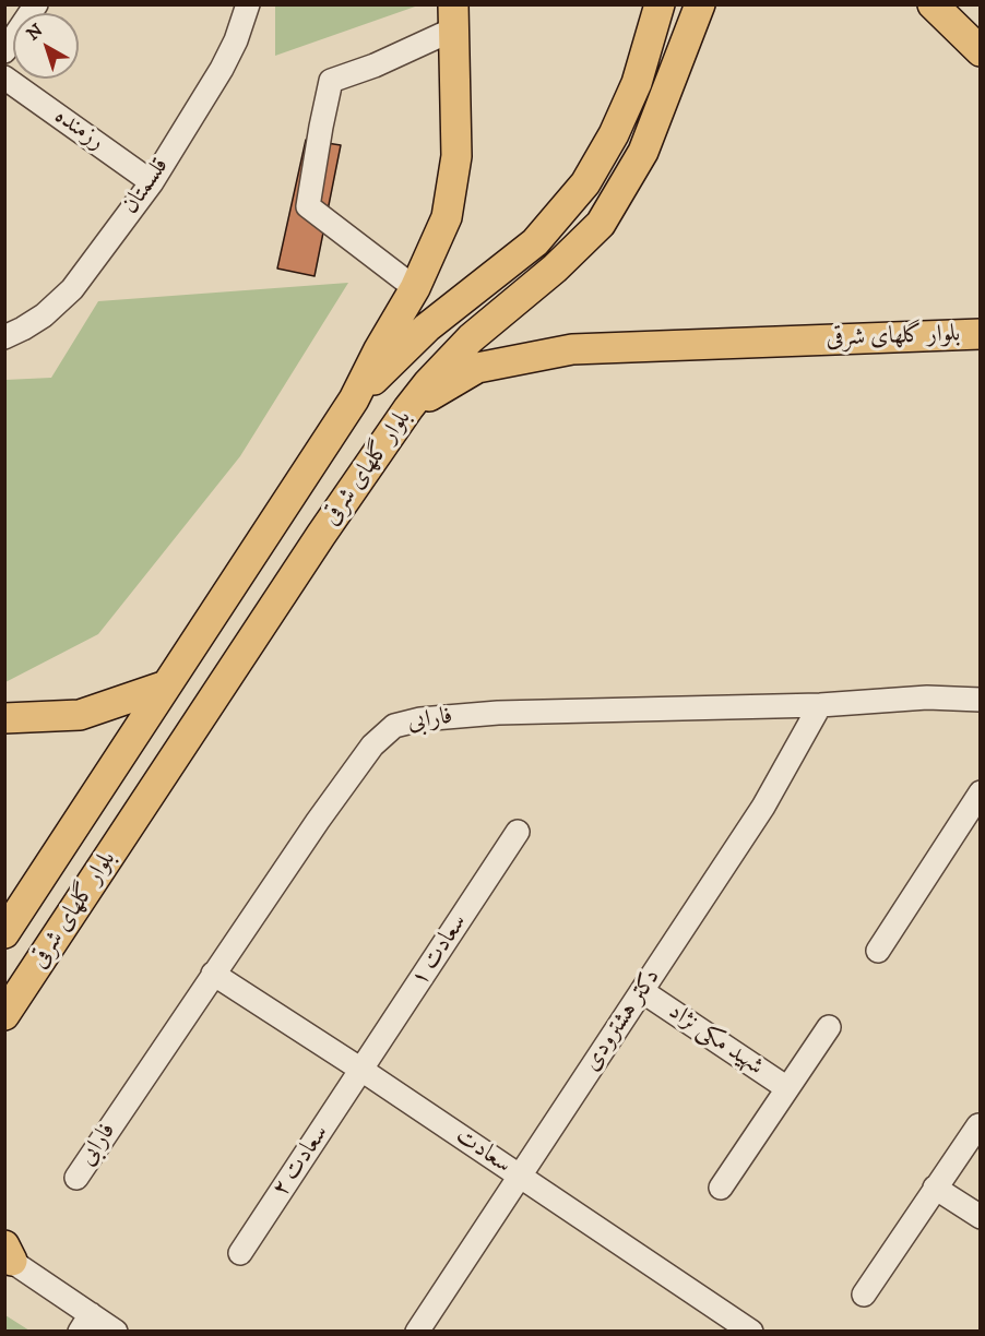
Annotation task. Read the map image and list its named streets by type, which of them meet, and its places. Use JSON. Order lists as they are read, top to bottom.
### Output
{
  "streets": {
    "main road": ["بلوار گلهای شرقی"],
    "street": [
      "رزمنده",
      "قلسمتان",
      "فارابی",
      "سعادت ۱",
      "دکتر هشترودی",
      "شهید مکی نژاد",
      "سعادت",
      "سعادت ۲"
    ]
  },
  "crossings": [
    ["رزمنده", "قلسمتان"],
    ["فارابی", "دکتر هشترودی"],
    ["فارابی", "سعادت"],
    ["سعادت ۱", "سعادت"],
    ["سعادت ۱", "سعادت ۲"],
    ["دکتر هشترودی", "شهید مکی نژاد"],
    ["دکتر هشترودی", "سعادت"],
    ["سعادت", "سعادت ۲"]
  ],
  "north": "top left"
}
